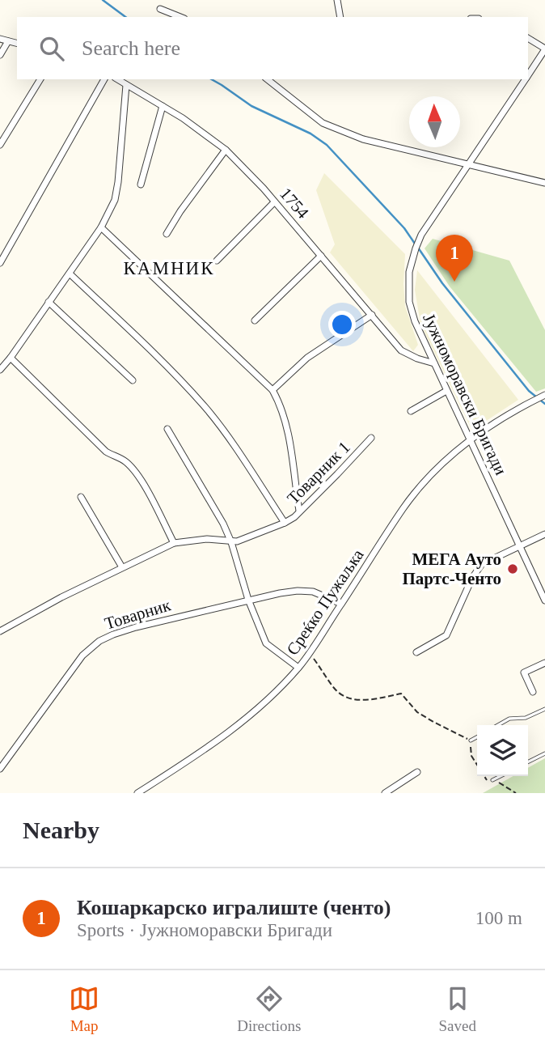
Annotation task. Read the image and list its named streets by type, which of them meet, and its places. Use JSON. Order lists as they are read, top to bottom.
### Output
{
  "streets": {
    "street": [
      "1754",
      "Јужноморавски Бригади",
      "Товарник 1",
      "Среќко Пужаљка",
      "Товарник"
    ]
  },
  "crossings": [
    ["1754", "Јужноморавски Бригади"],
    ["Јужноморавски Бригади", "Среќко Пужаљка"],
    ["Среќко Пужаљка", "Товарник"]
  ],
  "districts": ["КАМНИК"],
  "places": ["МЕГА Ауто Партс-Ченто"],
  "north": "top",
  "page": {
    "search": "Search here",
    "pins": "1",
    "heading": "Nearby",
    "list": [
      {
        "mark": "1",
        "name": "Кошаркарско игралиште (ченто)",
        "note": "Sports · Јужноморавски Бригади",
        "value": "100 m"
      }
    ],
    "nav": ["Map", "Directions", "Saved"]
  }
}
